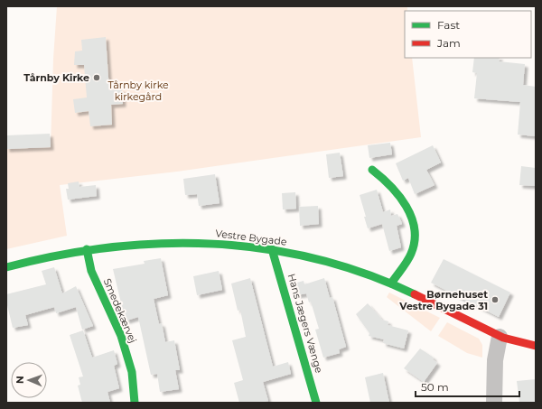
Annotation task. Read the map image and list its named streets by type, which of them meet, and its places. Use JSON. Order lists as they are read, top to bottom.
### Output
{
  "streets": {
    "street": ["Vestre Bygade", "Smedekærvej", "Hans Jægers Vænge"]
  },
  "crossings": [
    ["Vestre Bygade", "Smedekærvej"],
    ["Vestre Bygade", "Hans Jægers Vænge"]
  ],
  "parks": ["Tårnby kirke kirkegård"],
  "places": ["Tårnby Kirke", "Børnehuset Vestre Bygade 31"],
  "legend": ["Fast", "Jam"],
  "scale_bar": "50 m",
  "north": "left"
}
